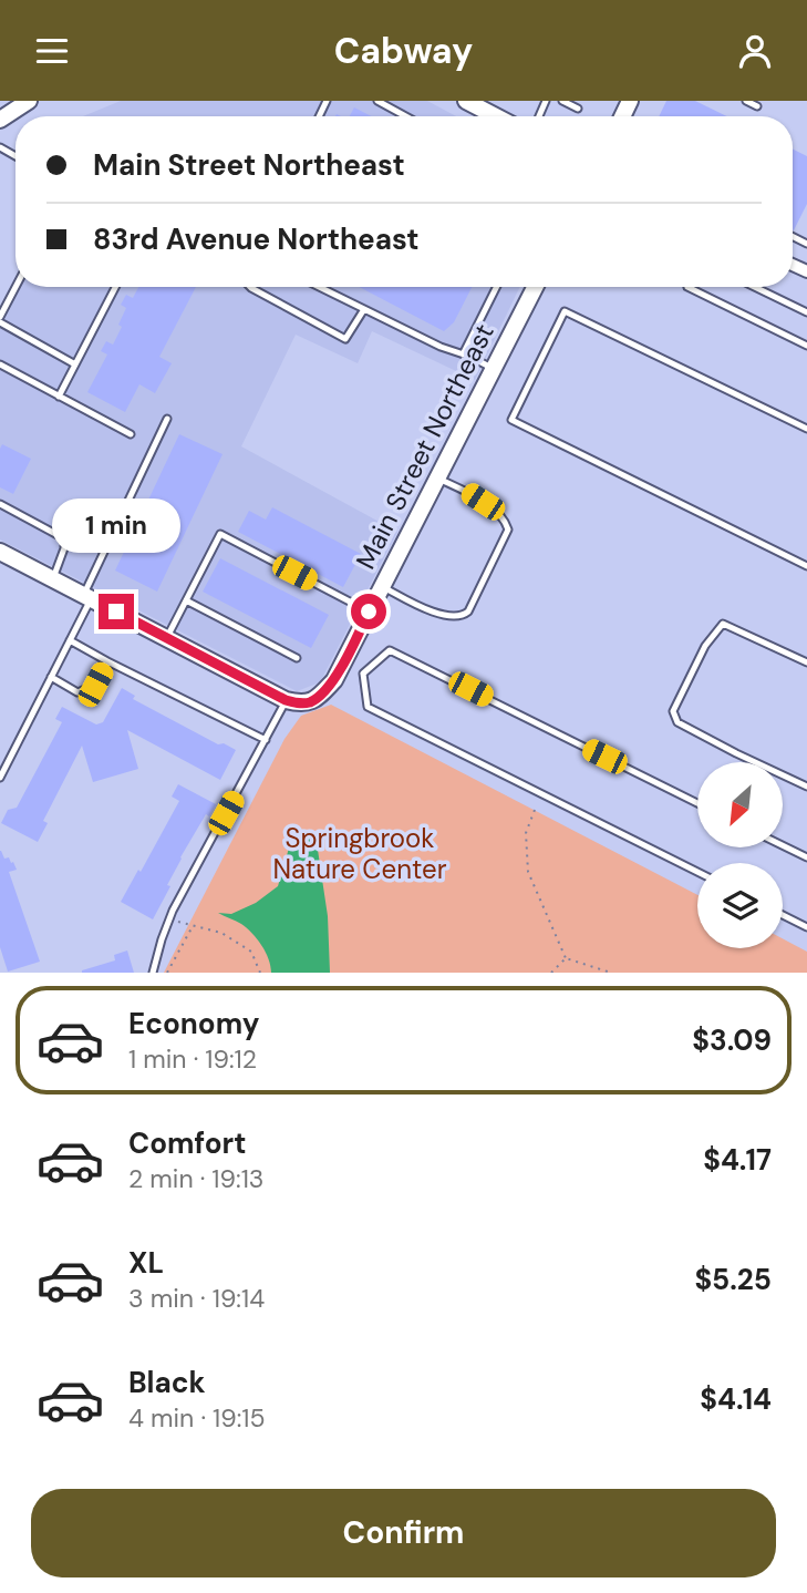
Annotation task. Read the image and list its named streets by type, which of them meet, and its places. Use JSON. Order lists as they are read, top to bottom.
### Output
{
  "streets": {
    "street": ["Main Street Northeast"]
  },
  "parks": ["Springbrook Nature Center"],
  "north": "bottom left",
  "page": {
    "header": "Cabway",
    "banner": ["Main Street Northeast", "83rd Avenue Northeast"],
    "bubble": "1 min",
    "list": [
      {
        "name": "Economy",
        "note": "1 min · 19:12",
        "value": "$3.09"
      },
      {
        "name": "Comfort",
        "note": "2 min · 19:13",
        "value": "$4.17"
      },
      {
        "name": "XL",
        "note": "3 min · 19:14",
        "value": "$5.25"
      },
      {
        "name": "Black",
        "note": "4 min · 19:15",
        "value": "$4.14"
      }
    ],
    "buttons": "Confirm"
  }
}
